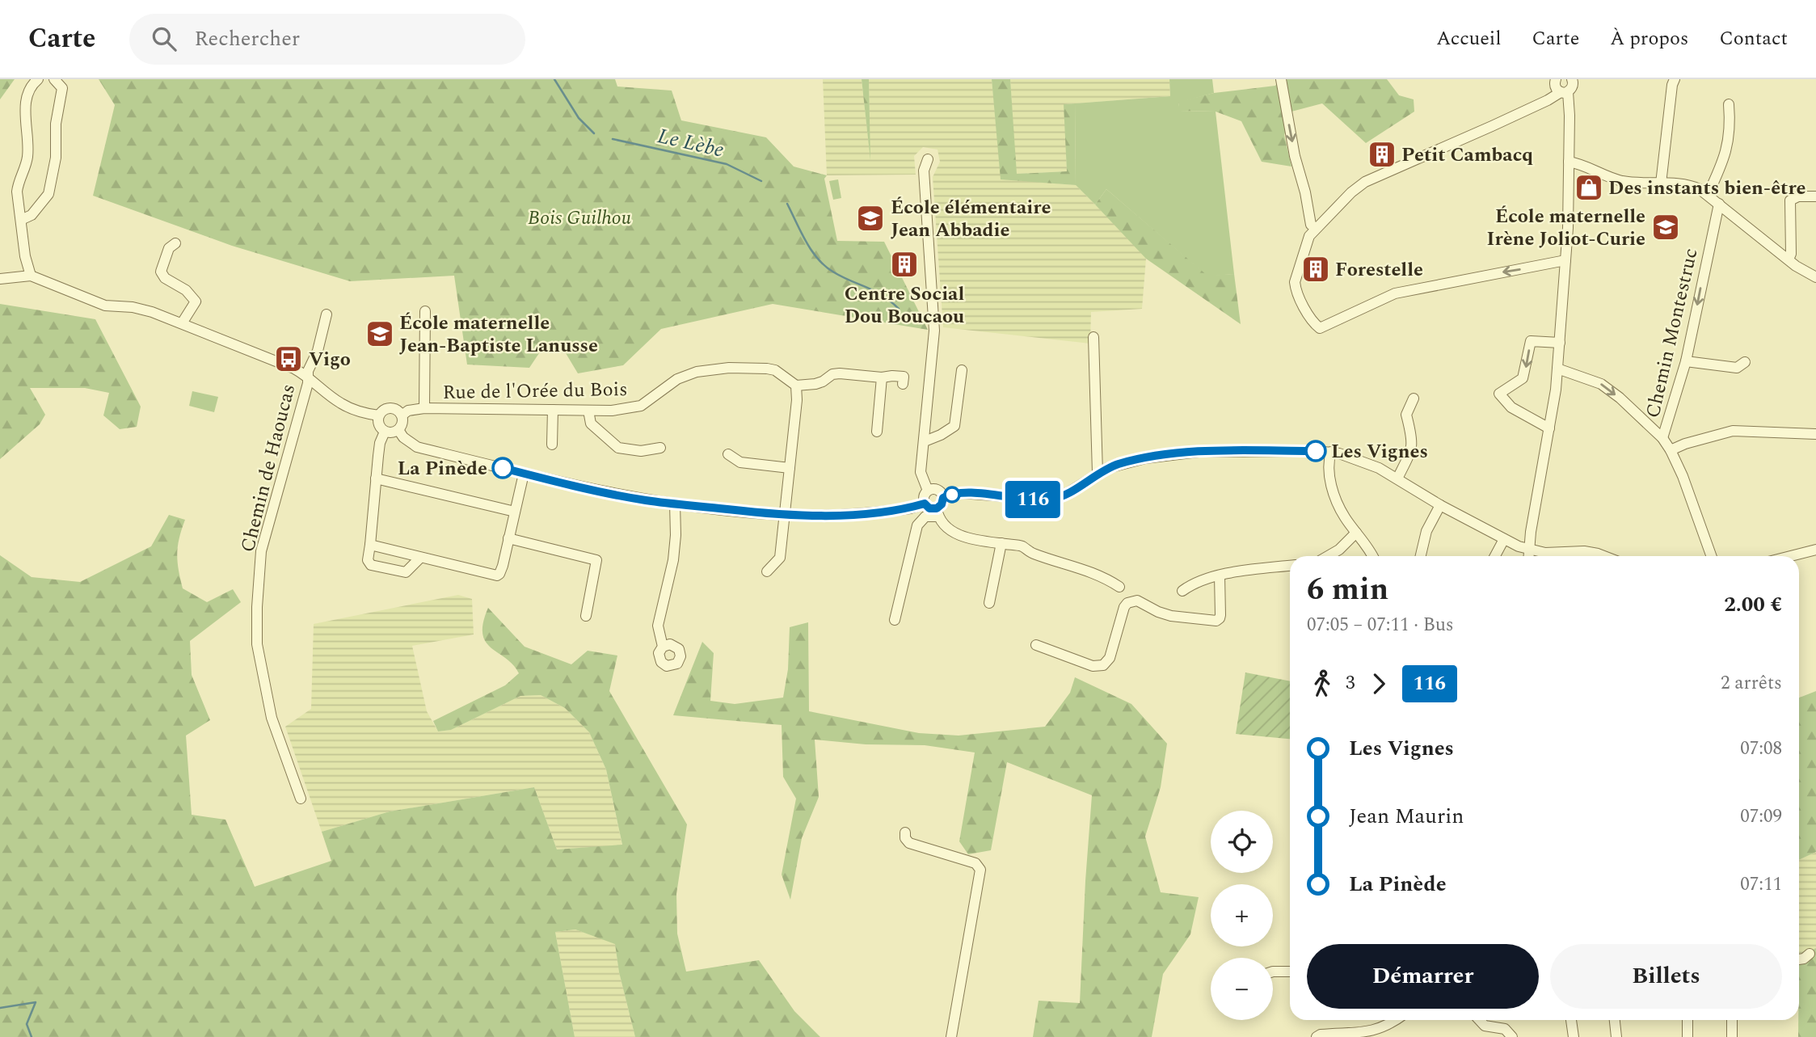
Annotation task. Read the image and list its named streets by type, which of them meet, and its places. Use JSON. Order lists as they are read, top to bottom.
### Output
{
  "streets": {
    "street": ["Chemin Montestruc", "Rue de l'Orée du Bois", "Chemin de Haoucas"]
  },
  "one_way": ["Chemin Montestruc"],
  "water": ["Le Lèbe"],
  "parks": ["Bois Guilhou"],
  "places": {
    "building": ["Petit Cambacq", "Centre Social Dou Boucaou", "Forestelle"],
    "shop": ["Des instants bien-être"],
    "school or university": ["École élémentaire Jean Abbadie", "École maternelle Irène Joliot-Curie", "École maternelle Jean-Baptiste Lanusse"],
    "bus stop": ["Vigo"],
    "other": ["Les Vignes", "La Pinède"]
  },
  "lines": ["bus line 116"],
  "page": {
    "header": "Carte",
    "search": "Rechercher",
    "nav": [
      "Accueil",
      "Carte",
      "À propos",
      "Contact"
    ],
    "on_map": "116",
    "heading": ["6 min", "07:05 – 07:11 · Bus", "2.00 €"],
    "legs": ["3", "116", "2 arrêts"],
    "list": [
      {
        "name": "Les Vignes",
        "value": "07:08"
      },
      {
        "name": "Jean Maurin",
        "value": "07:09"
      },
      {
        "name": "La Pinède",
        "value": "07:11"
      }
    ],
    "map_buttons": ["+", "−"],
    "buttons": ["Démarrer", "Billets"]
  }
}
